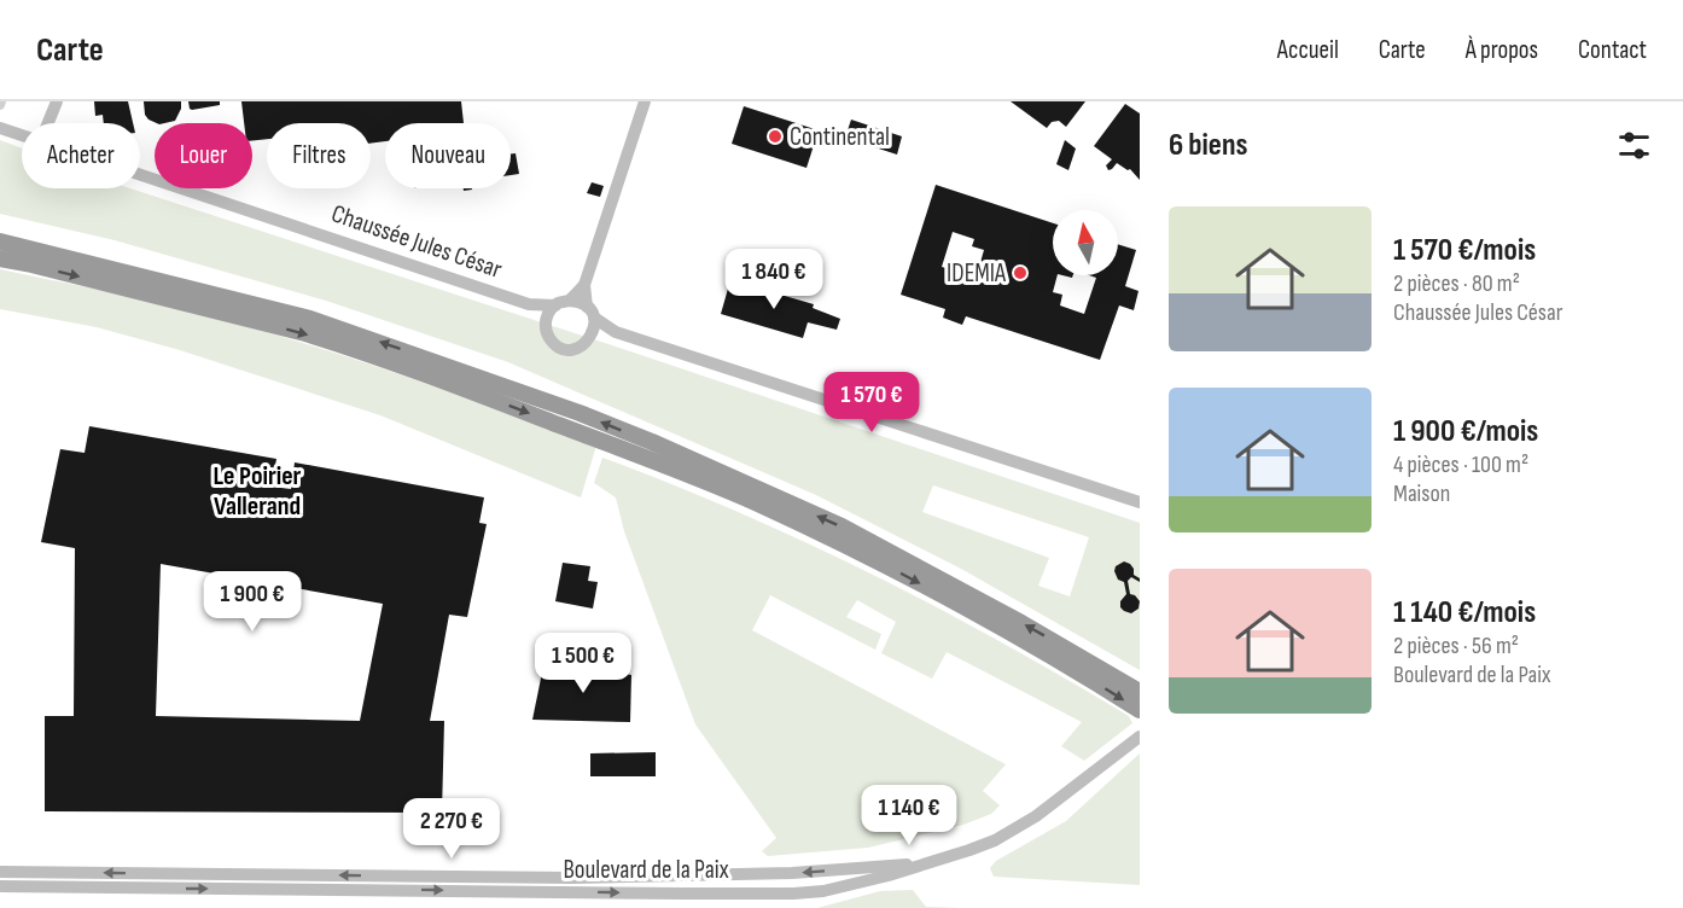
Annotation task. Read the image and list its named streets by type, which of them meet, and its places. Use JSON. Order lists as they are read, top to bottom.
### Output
{
  "streets": {
    "main road": ["Chaussée Jules César", "Boulevard de la Paix"]
  },
  "districts": ["Le Poirier Vallerand"],
  "places": ["Continental", "IDEMIA"],
  "north": "top",
  "page": {
    "header": "Carte",
    "nav": [
      "Accueil",
      "Carte",
      "À propos",
      "Contact"
    ],
    "heading": "6 biens",
    "chip": [
      "Acheter",
      "Louer",
      "Filtres",
      "Nouveau"
    ],
    "list": [
      {
        "name": "1 570 €/mois",
        "note": "2 pièces · 80 m² · Chaussée Jules César"
      },
      {
        "name": "1 900 €/mois",
        "note": "4 pièces · 100 m² · Maison"
      },
      {
        "name": "1 140 €/mois",
        "note": "2 pièces · 56 m² · Boulevard de la Paix"
      }
    ],
    "price": [
      "1 840 €",
      "1 570 €",
      "1 900 €",
      "1 500 €",
      "1 140 €",
      "2 270 €"
    ]
  }
}
